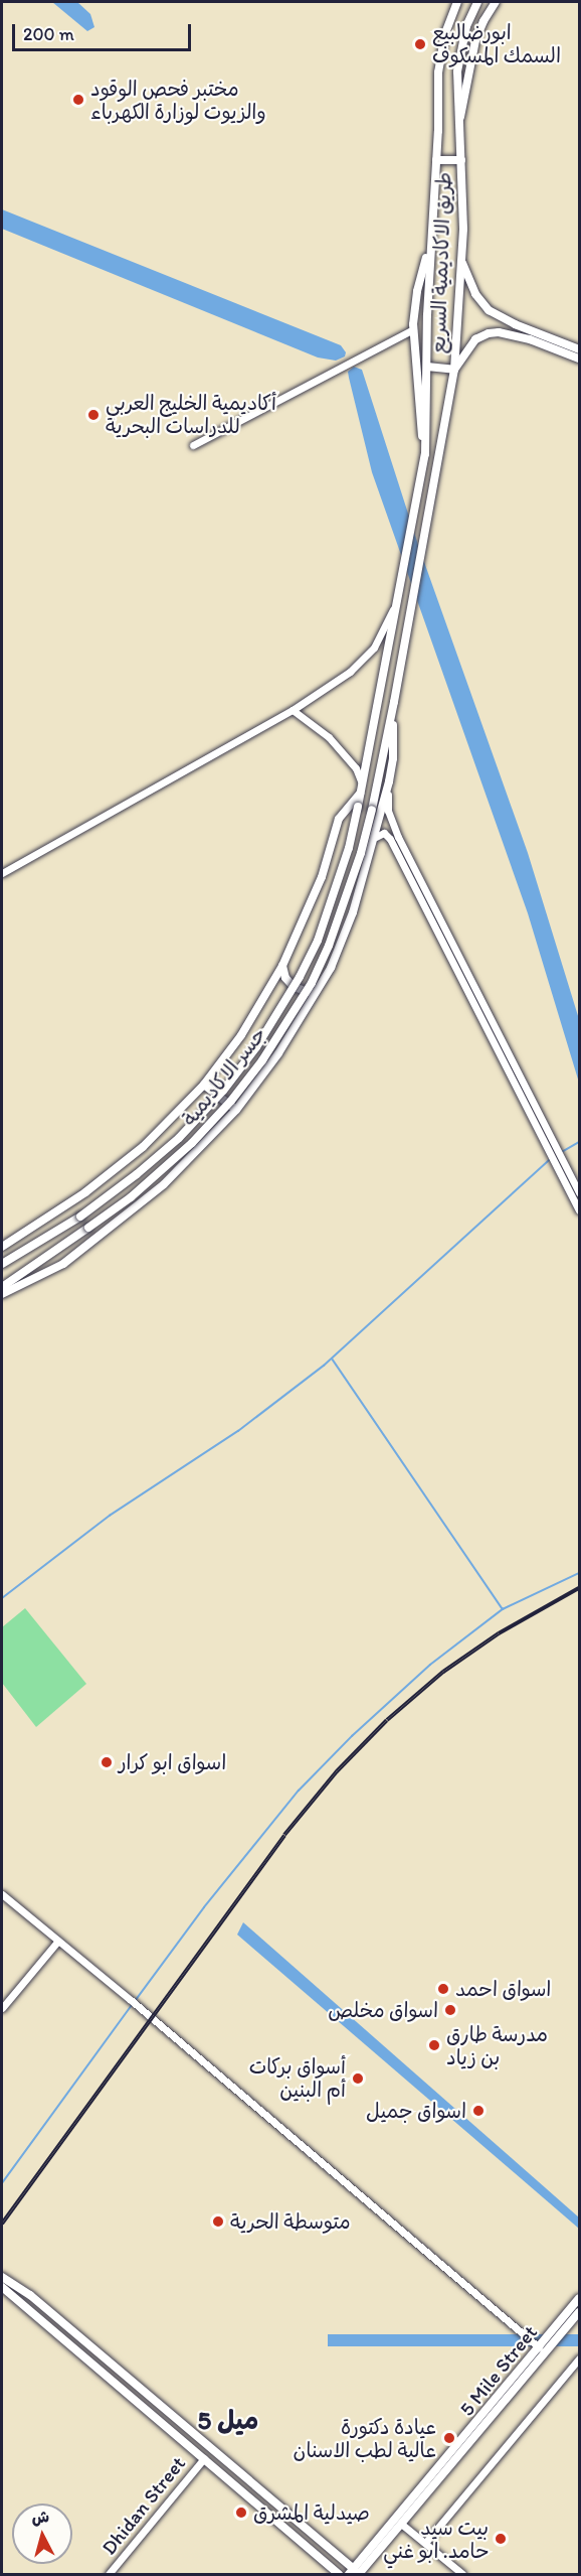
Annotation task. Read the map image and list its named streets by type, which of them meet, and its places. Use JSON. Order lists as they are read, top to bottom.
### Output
{
  "streets": {
    "highway": ["طريق الاكاديمية السريع", "جسر الاكاديمية"],
    "main road": ["5 Mile Street"],
    "street": ["Dhidan Street"]
  },
  "crossings": [
    ["طريق الاكاديمية السريع", "جسر الاكاديمية"]
  ],
  "districts": ["5 ميل"],
  "places": [
    "ابورضالبيع السمك المسكوف",
    "مختبر فحص الوقود والزيوت لوزارة الكهرباء",
    "أكاديمية الخليج العربي للدراسات البحرية",
    "اسواق ابو كرار",
    "اسواق احمد",
    "اسواق مخلص",
    "مدرسة طارق بن زياد",
    "أسواق بركات أم البنين",
    "اسواق جميل",
    "متوسطة الحرية",
    "عيادة دكتورة عالية لطب الاسنان",
    "صيدلية المشرق",
    "بيت سيد حامد. ابو غني"
  ],
  "scale_bar": "200 m",
  "north": "top"
}
